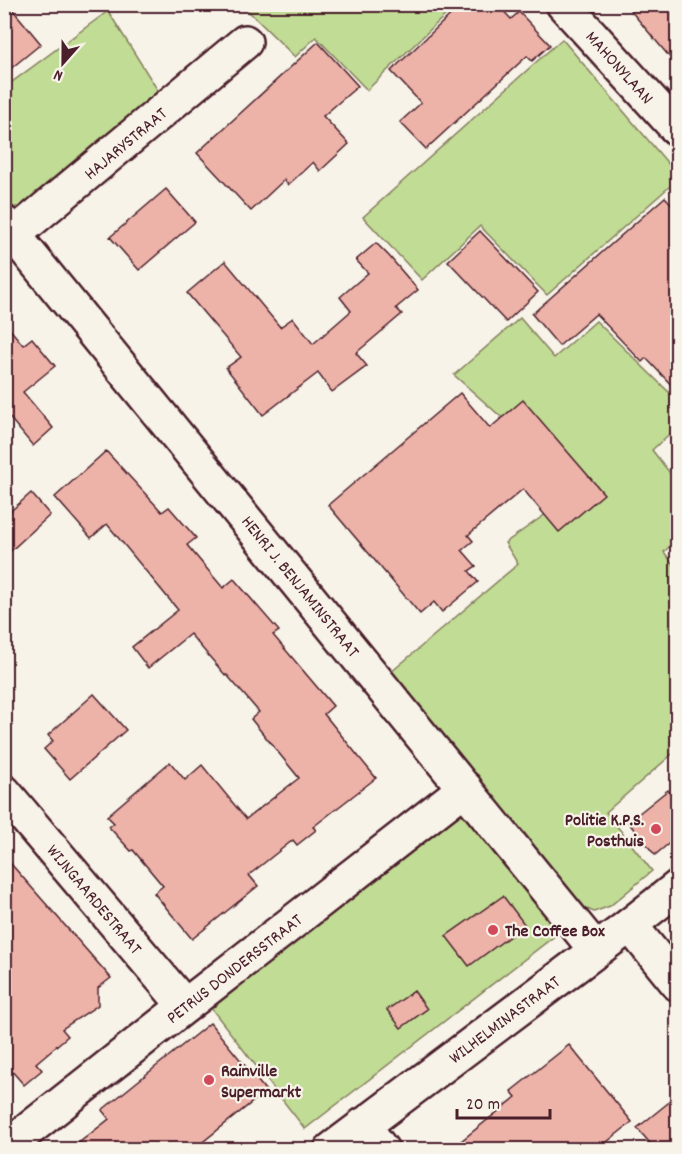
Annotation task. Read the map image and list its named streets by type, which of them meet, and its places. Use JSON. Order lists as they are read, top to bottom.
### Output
{
  "streets": {
    "street": [
      "MAHONYLAAN",
      "HAJARYSTRAAT",
      "HENRI J. BENJAMINSTRAAT",
      "WIJNGAARDESTRAAT",
      "PETRUS DONDERSSTRAAT",
      "WILHELMINASTRAAT"
    ]
  },
  "crossings": [
    ["HAJARYSTRAAT", "HENRI J. BENJAMINSTRAAT"],
    ["HENRI J. BENJAMINSTRAAT", "PETRUS DONDERSSTRAAT"],
    ["HENRI J. BENJAMINSTRAAT", "WILHELMINASTRAAT"],
    ["WIJNGAARDESTRAAT", "PETRUS DONDERSSTRAAT"]
  ],
  "places": ["Politie K.P.S. Posthuis", "The Coffee Box", "Rainville Supermarkt"],
  "scale_bar": "20 m",
  "north": "bottom"
}
